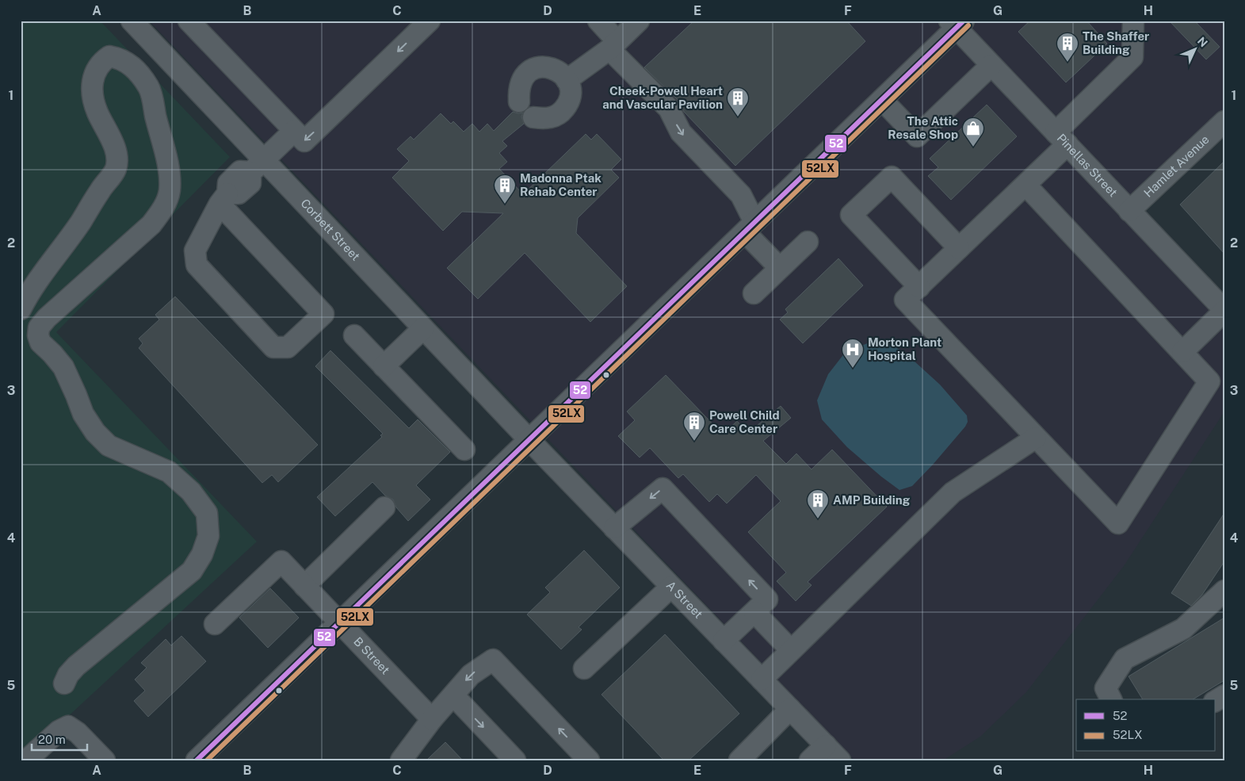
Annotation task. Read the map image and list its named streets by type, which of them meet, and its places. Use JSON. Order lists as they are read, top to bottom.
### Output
{
  "streets": {
    "street": [
      "Pinellas Street",
      "Hamlet Avenue",
      "Corbett Street",
      "A Street",
      "B Street"
    ]
  },
  "crossings": [
    ["Pinellas Street", "Hamlet Avenue"],
    ["Corbett Street", "A Street"]
  ],
  "places": {
    "building": [
      "The Shaffer Building",
      "Cheek-Powell Heart and Vascular Pavilion",
      "Madonna Ptak Rehab Center",
      "Powell Child Care Center",
      "AMP Building"
    ],
    "shop": ["The Attic Resale Shop"],
    "hospital": ["Morton Plant Hospital"]
  },
  "lines": ["transit line 52", "transit line 52LX"],
  "legend": ["52", "52LX"],
  "scale_bar": "20 m",
  "north": "top right",
  "grid": {
    "columns": [
      "A",
      "B",
      "C",
      "D",
      "E",
      "F",
      "G",
      "H"
    ],
    "rows": [
      "1",
      "2",
      "3",
      "4",
      "5"
    ]
  }
}
